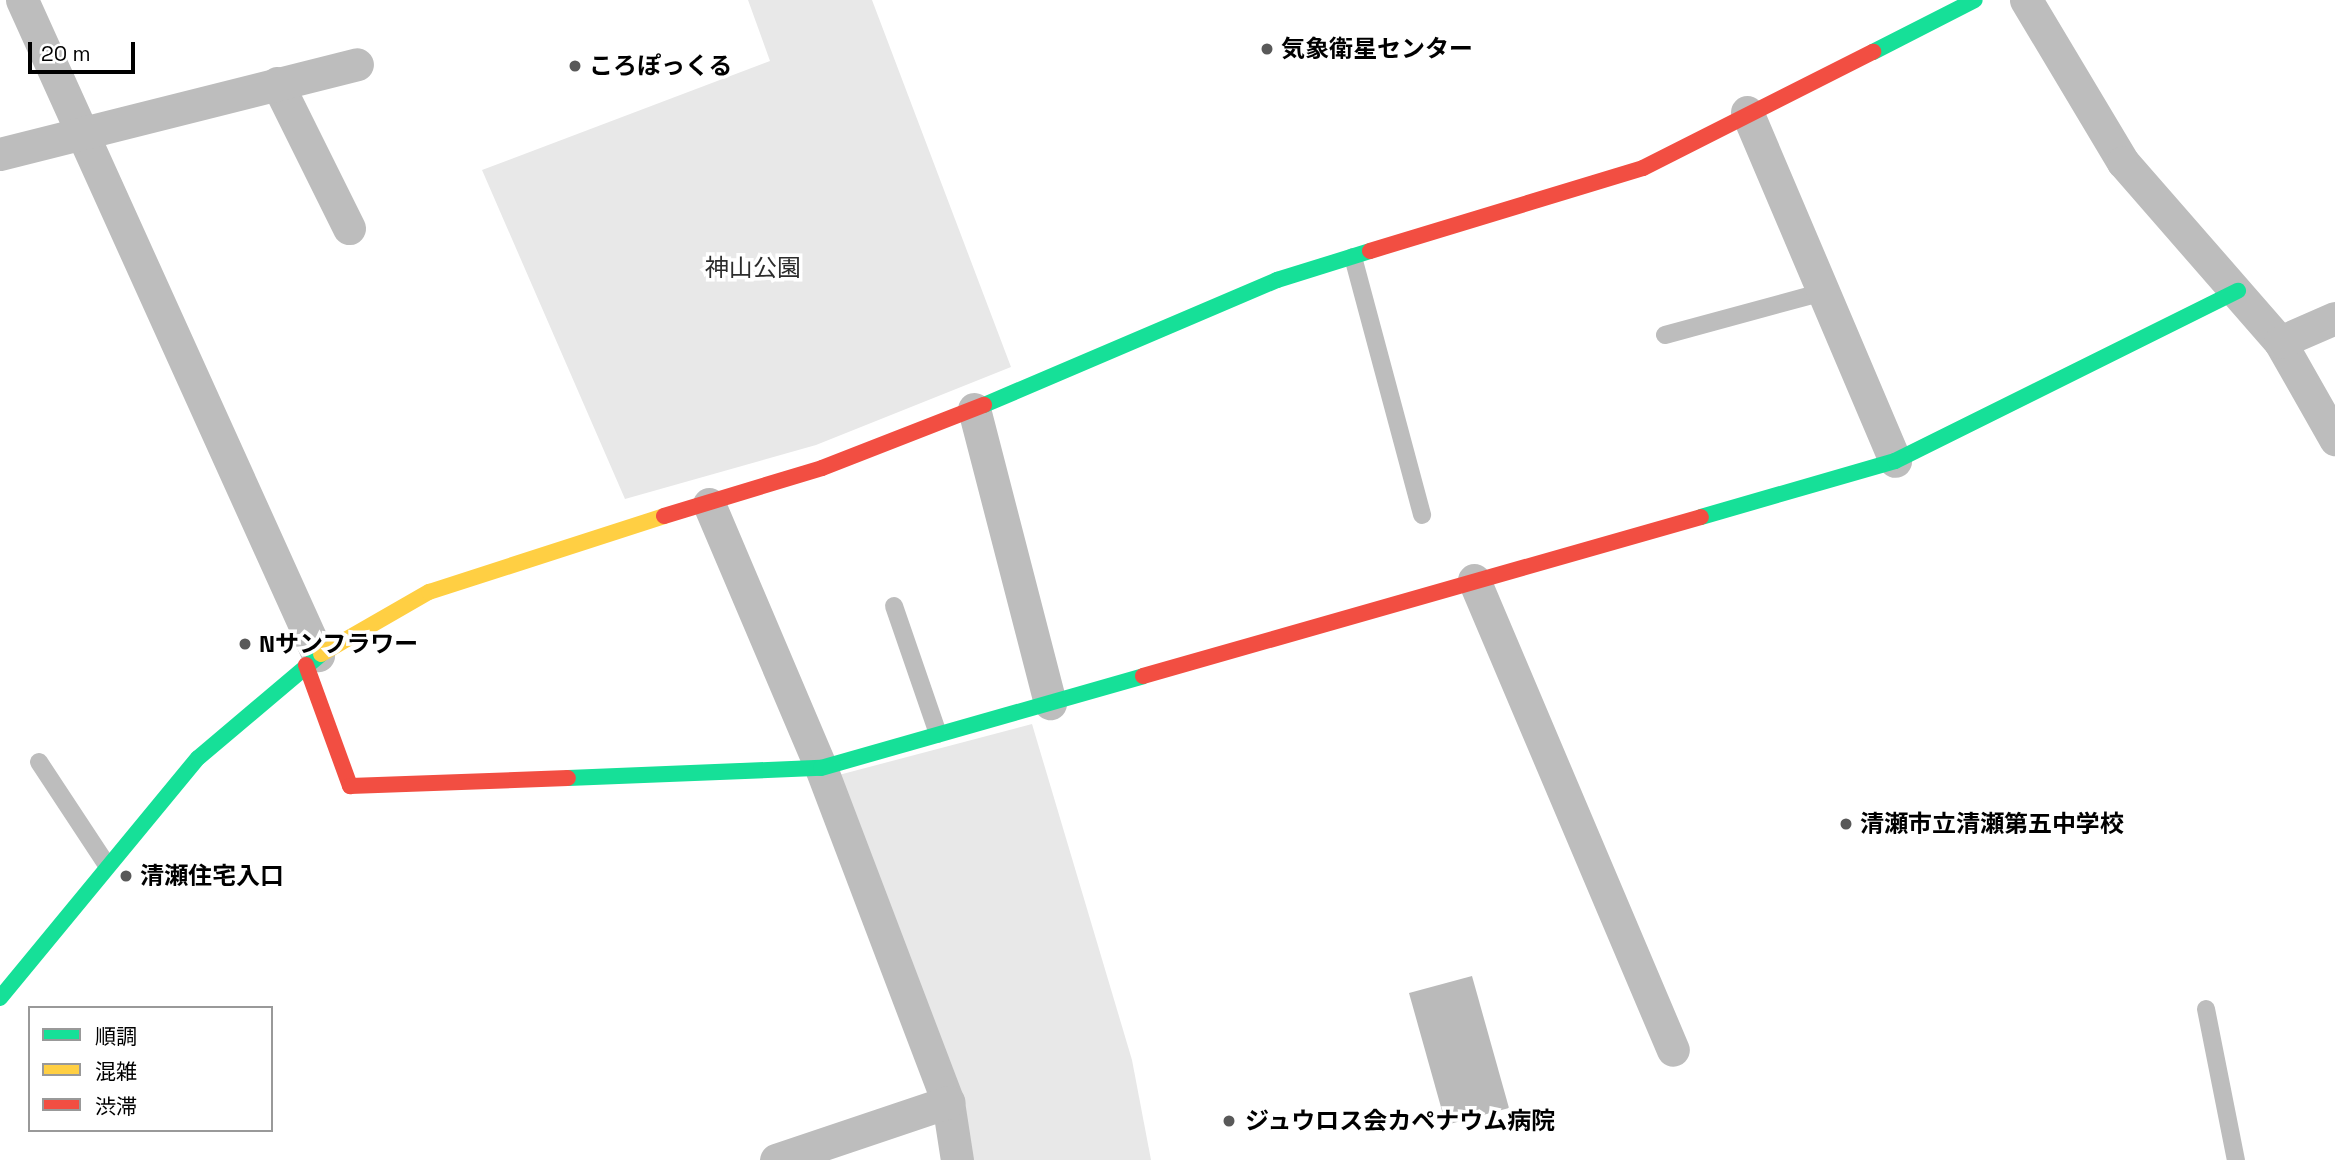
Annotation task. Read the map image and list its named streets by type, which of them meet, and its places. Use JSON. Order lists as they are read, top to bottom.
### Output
{
  "parks": ["神山公園"],
  "places": [
    "気象衛星センター",
    "ころぽっくる",
    "Nサンフラワー",
    "清瀬市立清瀬第五中学校",
    "清瀬住宅入口",
    "ジュウロス会カペナウム病院"
  ],
  "legend": ["順調", "混雑", "渋滞"],
  "scale_bar": "20 m"
}
